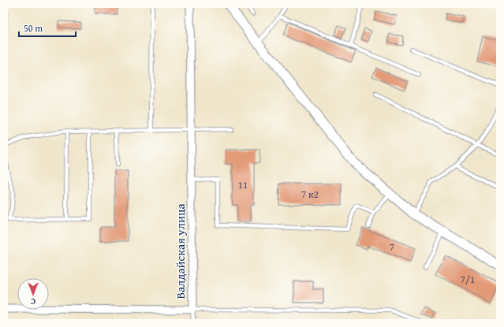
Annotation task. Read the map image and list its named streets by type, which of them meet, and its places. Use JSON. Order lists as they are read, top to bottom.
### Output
{
  "streets": {
    "street": ["Валдайская улица"]
  },
  "house_numbers": [
    "11",
    "7 к2",
    "7",
    "7/1"
  ],
  "scale_bar": "50 m",
  "north": "bottom"
}
